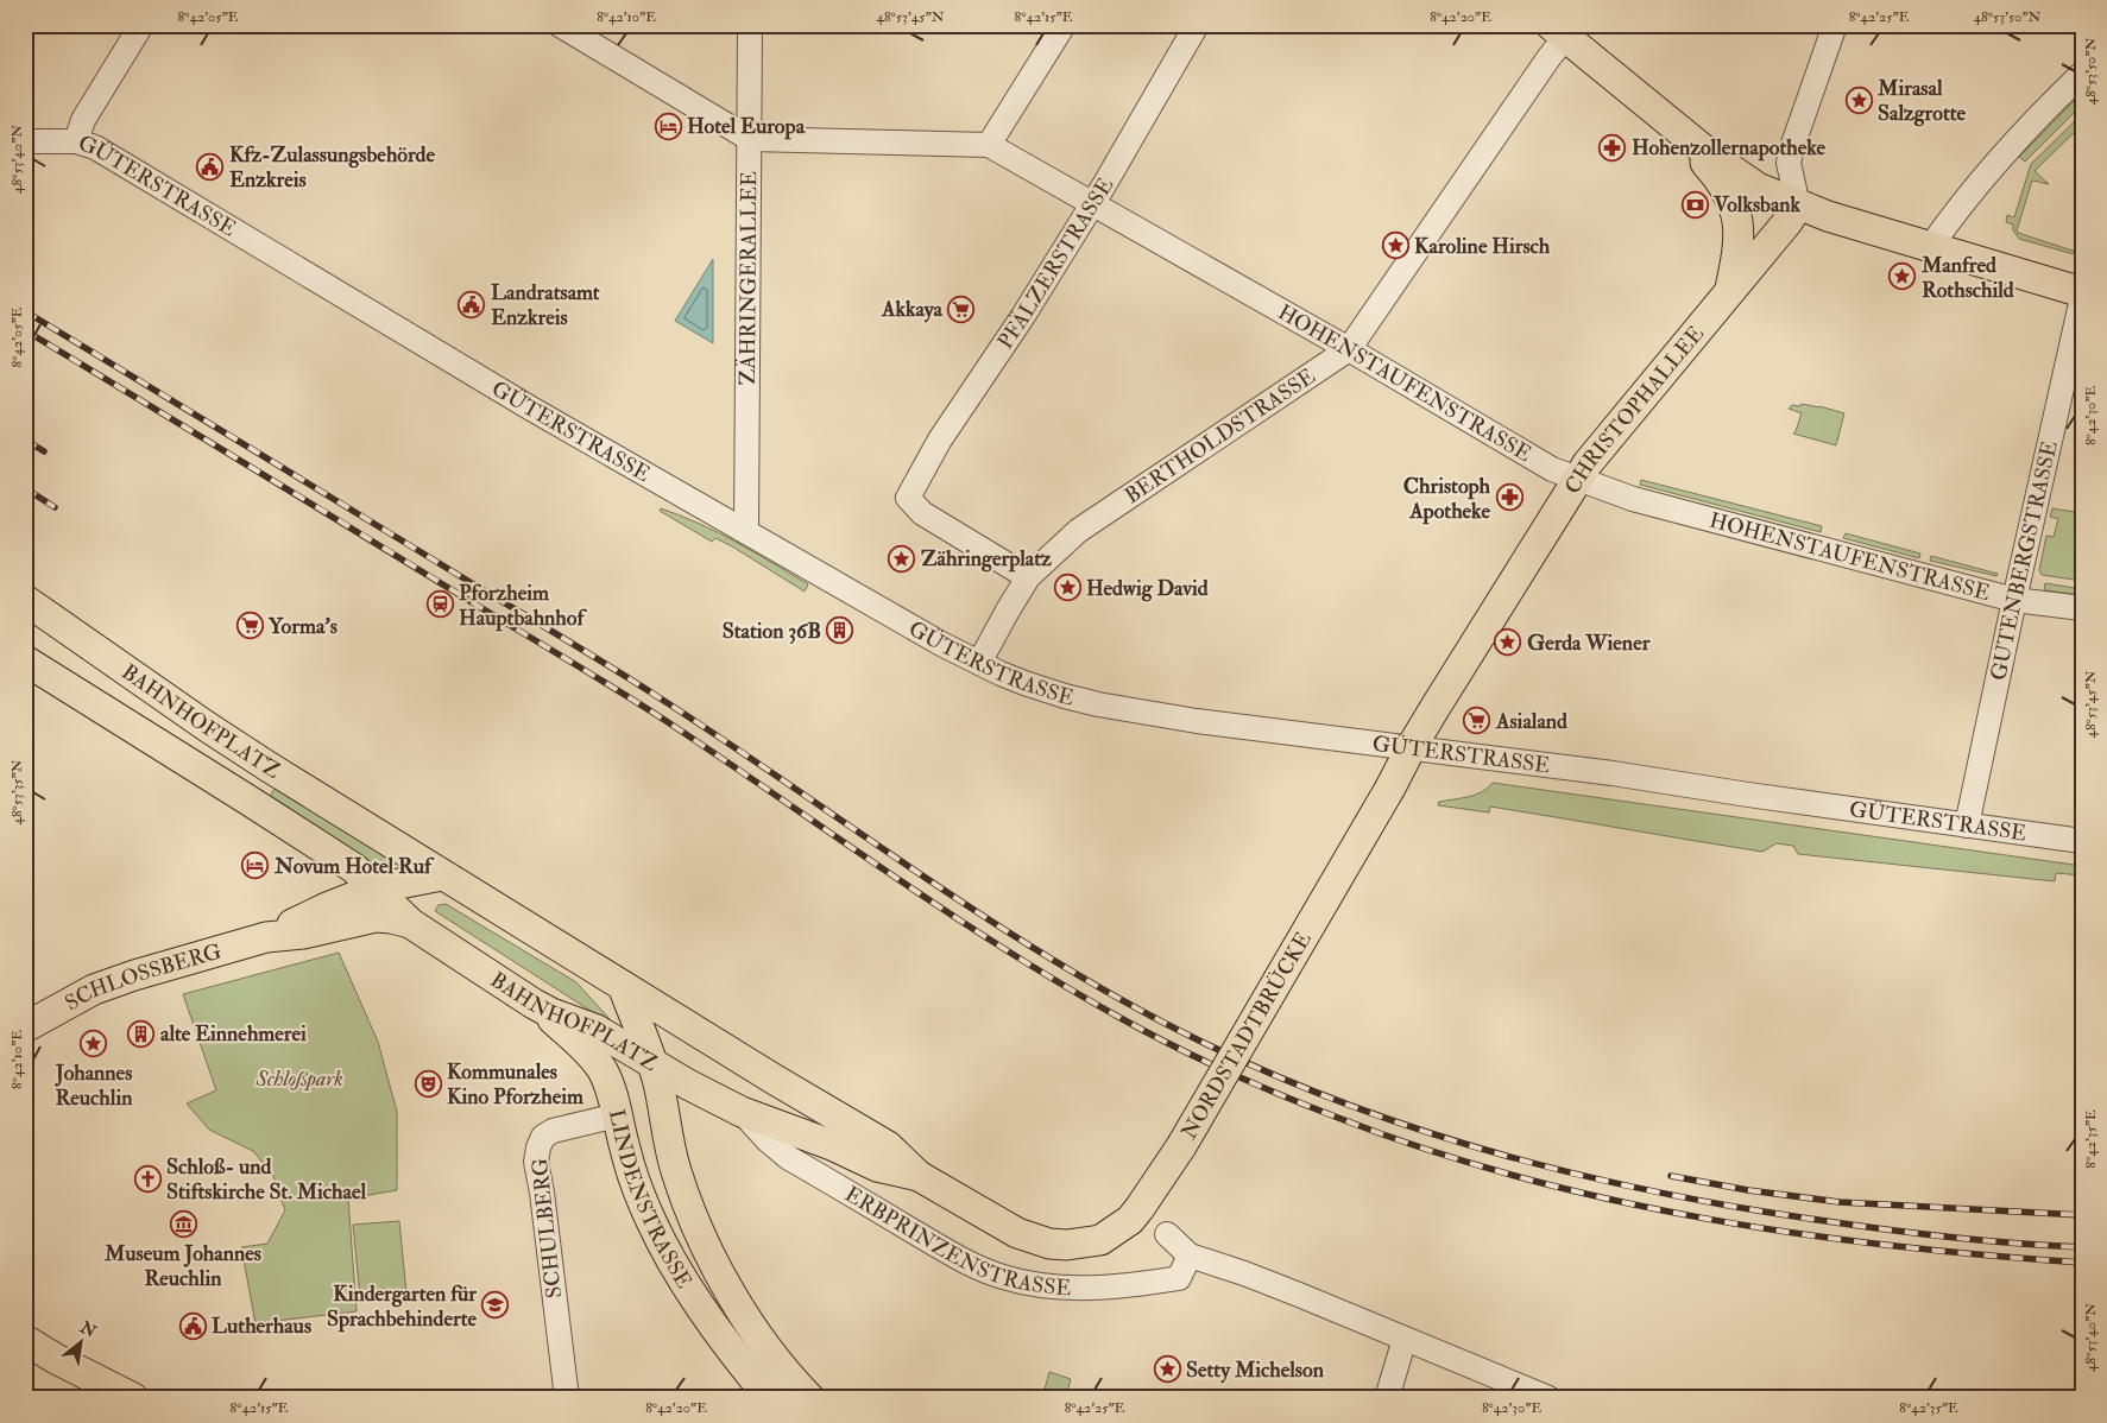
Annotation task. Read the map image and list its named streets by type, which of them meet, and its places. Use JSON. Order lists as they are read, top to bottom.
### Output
{
  "streets": {
    "main road": [
      "CHRISTOPHALLEE",
      "BAHNHOFPLATZ",
      "SCHLOSSBERG",
      "NORDSTADTBRÜCKE",
      "LINDENSTRASSE"
    ],
    "street": [
      "GÜTERSTRASSE",
      "PFÄLZERSTRASSE",
      "ZÄHRINGERALLEE",
      "HOHENSTAUFENSTRASSE",
      "BERTHOLDSTRASSE",
      "GUTENBERGSTRASSE",
      "SCHULBERG",
      "ERBPRINZENSTRASSE"
    ]
  },
  "crossings": [
    ["GÜTERSTRASSE", "ZÄHRINGERALLEE"],
    ["GÜTERSTRASSE", "CHRISTOPHALLEE"],
    ["GÜTERSTRASSE", "BERTHOLDSTRASSE"],
    ["GÜTERSTRASSE", "GUTENBERGSTRASSE"],
    ["PFÄLZERSTRASSE", "HOHENSTAUFENSTRASSE"],
    ["PFÄLZERSTRASSE", "BERTHOLDSTRASSE"],
    ["ZÄHRINGERALLEE", "HOHENSTAUFENSTRASSE"],
    ["HOHENSTAUFENSTRASSE", "CHRISTOPHALLEE"],
    ["HOHENSTAUFENSTRASSE", "BERTHOLDSTRASSE"],
    ["HOHENSTAUFENSTRASSE", "GUTENBERGSTRASSE"],
    ["CHRISTOPHALLEE", "NORDSTADTBRÜCKE"],
    ["BAHNHOFPLATZ", "SCHLOSSBERG"],
    ["BAHNHOFPLATZ", "LINDENSTRASSE"],
    ["LINDENSTRASSE", "SCHULBERG"]
  ],
  "parks": ["Schloßpark"],
  "places": {
    "place": [
      "Mirasal Salzgrotte",
      "Karoline Hirsch",
      "Manfred Rothschild",
      "Zähringerplatz",
      "Hedwig David",
      "Gerda Wiener",
      "Johannes Reuchlin",
      "Setty Michelson"
    ],
    "hotel": ["Hotel Europa", "Novum Hotel Ruf"],
    "pharmacy": ["Hohenzollernapotheke", "Christoph Apotheke"],
    "public building": ["Kfz-Zulassungsbehörde Enzkreis", "Landratsamt Enzkreis", "Lutherhaus"],
    "bank": ["Volksbank"],
    "supermarket": ["Akkaya", "Yorma's", "Asialand"],
    "station": ["Pforzheim Hauptbahnhof"],
    "building": ["Station 36B", "alte Einnehmerei"],
    "theatre": ["Kommunales Kino Pforzheim"],
    "church": ["Schloß- und Stiftskirche St. Michael"],
    "museum": ["Museum Johannes Reuchlin"],
    "school or university": ["Kindergarten für Sprachbehinderte"]
  },
  "north": "top right",
  "coordinates": [
    "8°42'05\"E",
    "8°42'10\"E",
    "48°53'45\"N",
    "8°42'15\"E",
    "8°42'20\"E",
    "8°42'25\"E",
    "48°53'50\"N",
    "48°53'40\"N",
    "8°42'30\"E",
    "48°53'35\"N",
    "8°42'35\"E"
  ]
}
